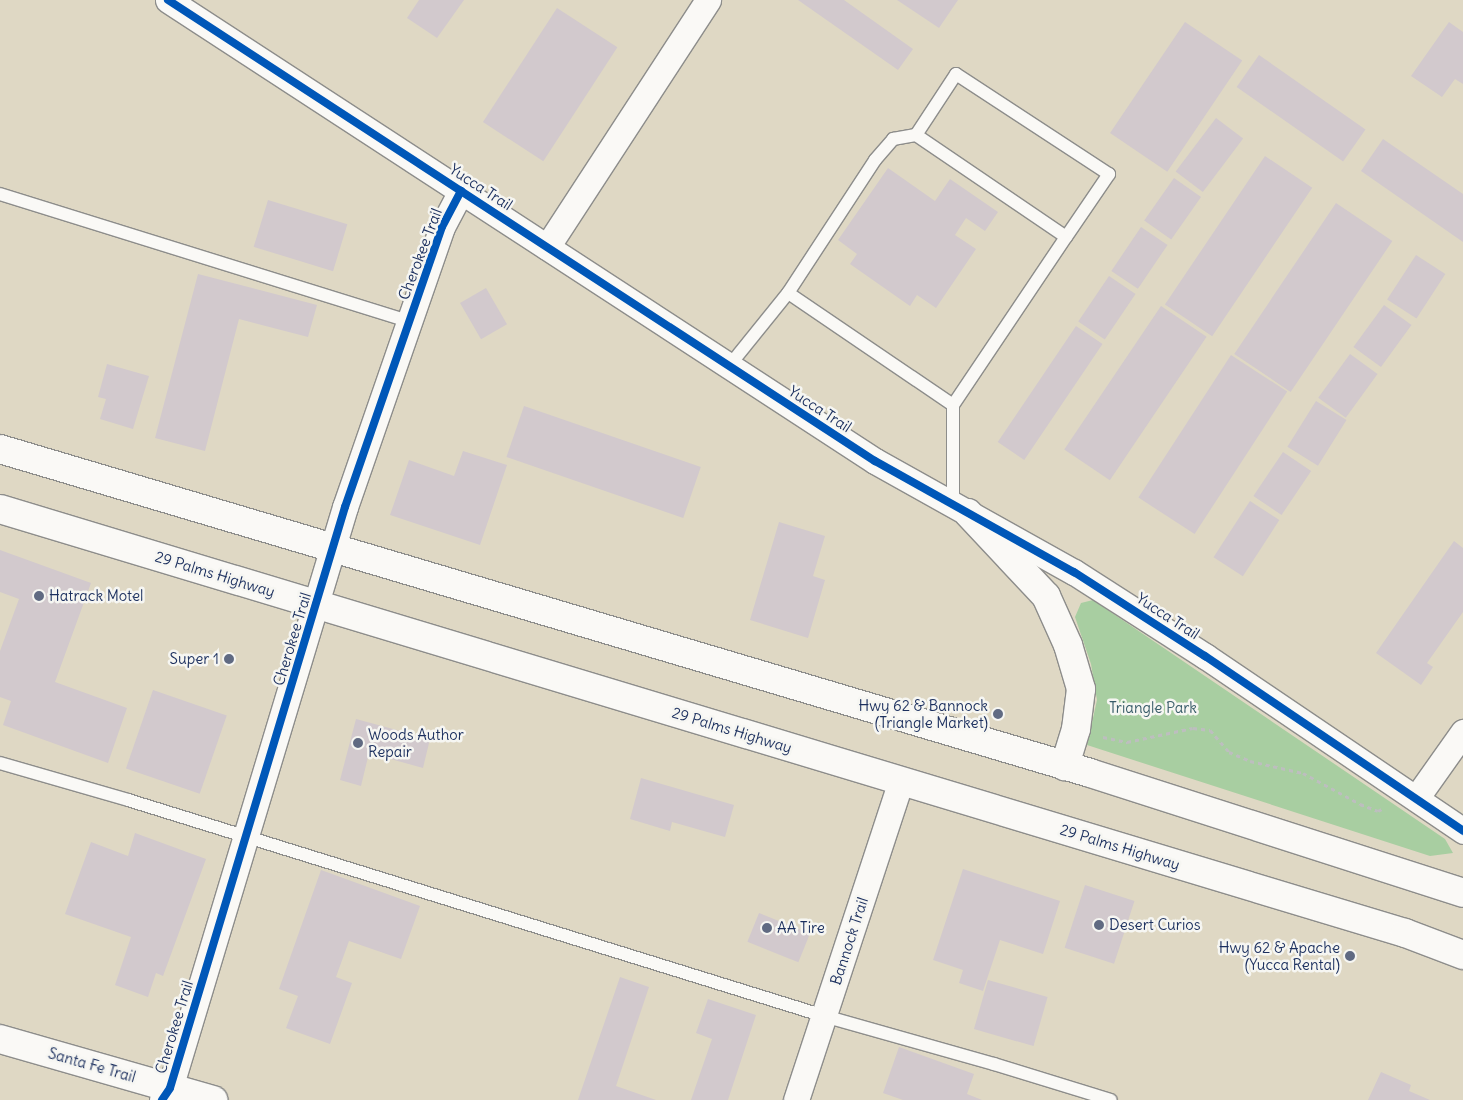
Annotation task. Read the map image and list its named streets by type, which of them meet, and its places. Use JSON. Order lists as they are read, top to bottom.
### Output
{
  "streets": {
    "main road": ["29 Palms Highway", "Santa Fe Trail"],
    "street": ["Yucca Trail", "Cherokee Trail", "Bannock Trail"]
  },
  "crossings": [
    ["Yucca Trail", "Cherokee Trail"],
    ["Cherokee Trail", "29 Palms Highway"],
    ["Cherokee Trail", "Santa Fe Trail"],
    ["29 Palms Highway", "Bannock Trail"]
  ],
  "parks": ["Triangle Park"],
  "places": [
    "Hatrack Motel",
    "Super 1",
    "Hwy 62 & Bannock (Triangle Market)",
    "Woods Author Repair",
    "Desert Curios",
    "AA Tire",
    "Hwy 62 & Apache (Yucca Rental)"
  ]
}
